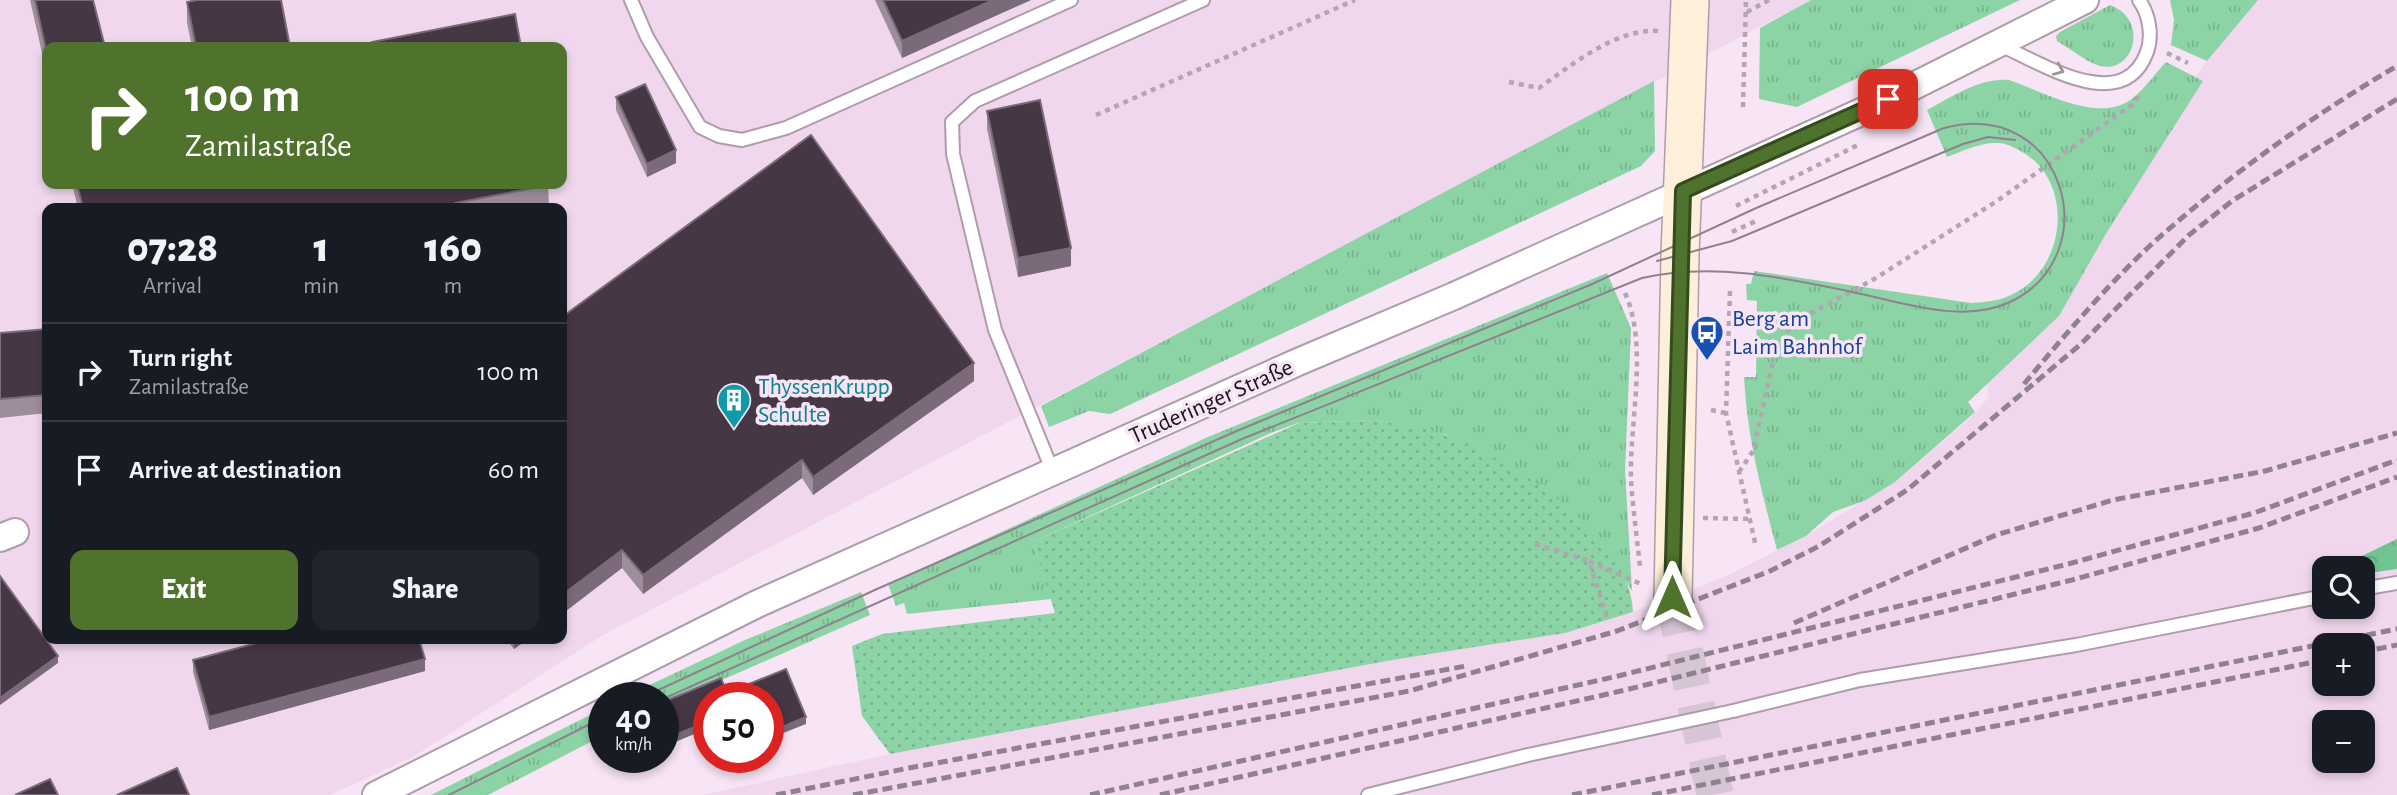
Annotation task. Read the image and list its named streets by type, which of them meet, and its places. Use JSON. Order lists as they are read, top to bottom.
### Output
{
  "streets": {
    "street": ["Truderinger Straße"]
  },
  "places": {
    "bus stop": ["Berg am Laim Bahnhof"],
    "building": ["ThyssenKrupp Schulte"]
  },
  "page": {
    "turn": ["100 m", "Zamilastraße"],
    "eta": [
      "07:28",
      "Arrival",
      "1",
      "min",
      "160",
      "m"
    ],
    "list": [
      {
        "name": "Turn right",
        "note": "Zamilastraße",
        "value": "100 m"
      },
      {
        "name": "Arrive at destination",
        "value": "60 m"
      }
    ],
    "buttons": ["Exit", "Share"],
    "map_buttons": ["+", "−"],
    "speed": "40 km/h",
    "limit": "50"
  }
}
